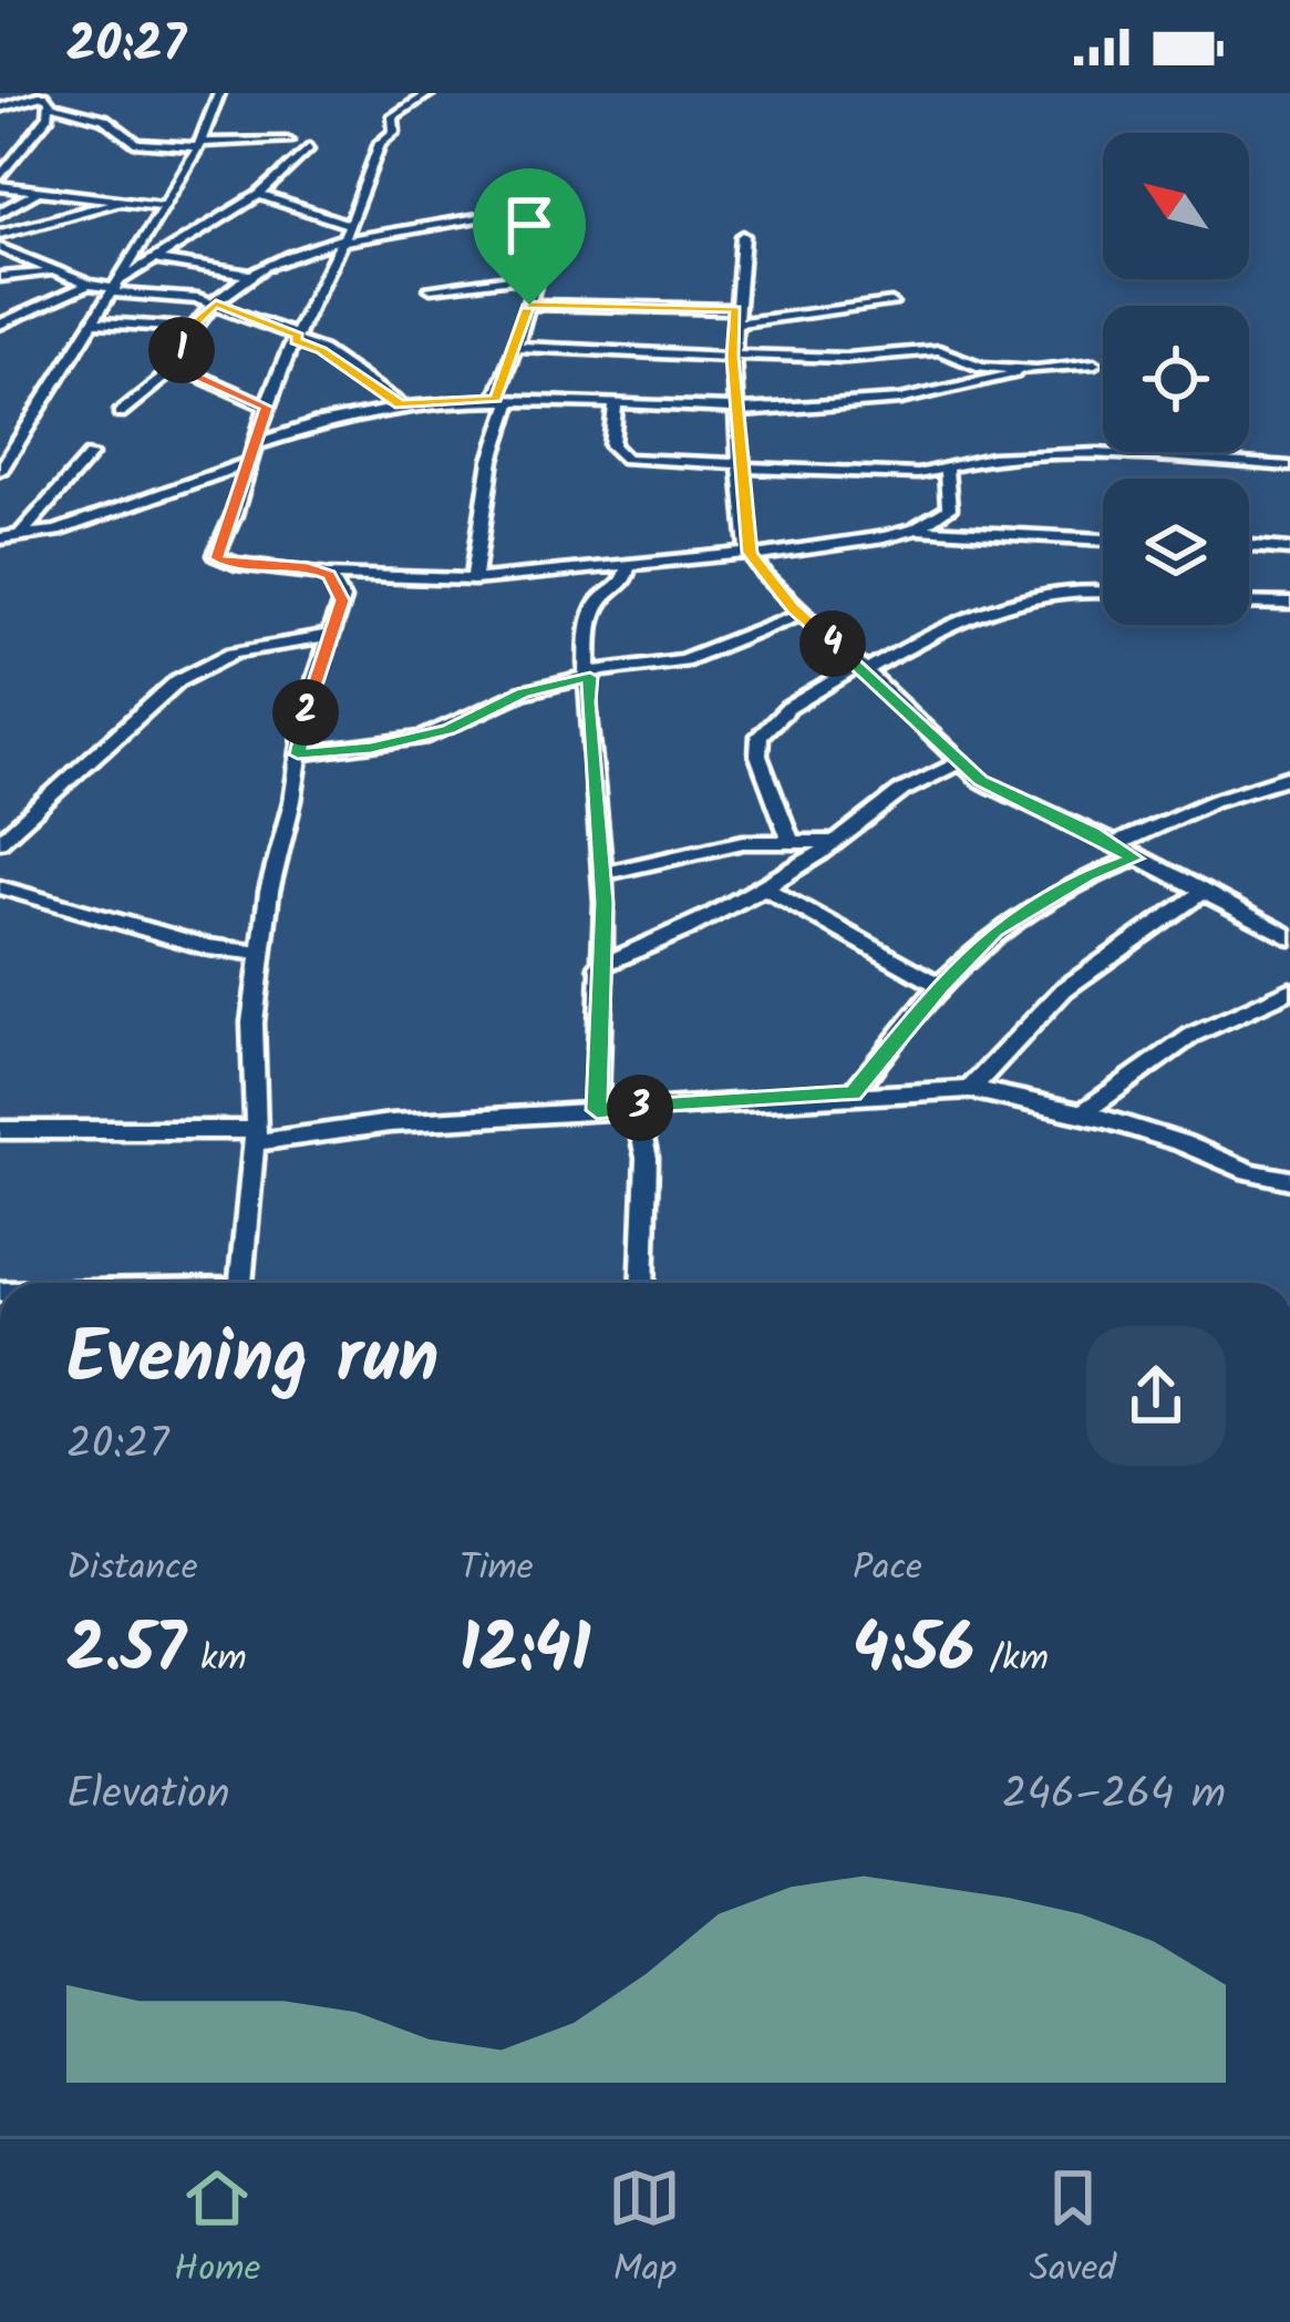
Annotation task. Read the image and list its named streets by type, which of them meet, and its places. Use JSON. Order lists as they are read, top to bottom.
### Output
{
  "north": "top left",
  "page": {
    "status": "20:27",
    "pins": [
      "1",
      "4",
      "2",
      "3"
    ],
    "heading": ["Evening run", "20:27"],
    "stats": [
      ["Distance", "2.57 km"],
      ["Time", "12:41"],
      ["Pace", "4:56 /km"]
    ],
    "chart": ["Elevation", "246–264 m"],
    "tabs": ["Home", "Map", "Saved"]
  }
}
